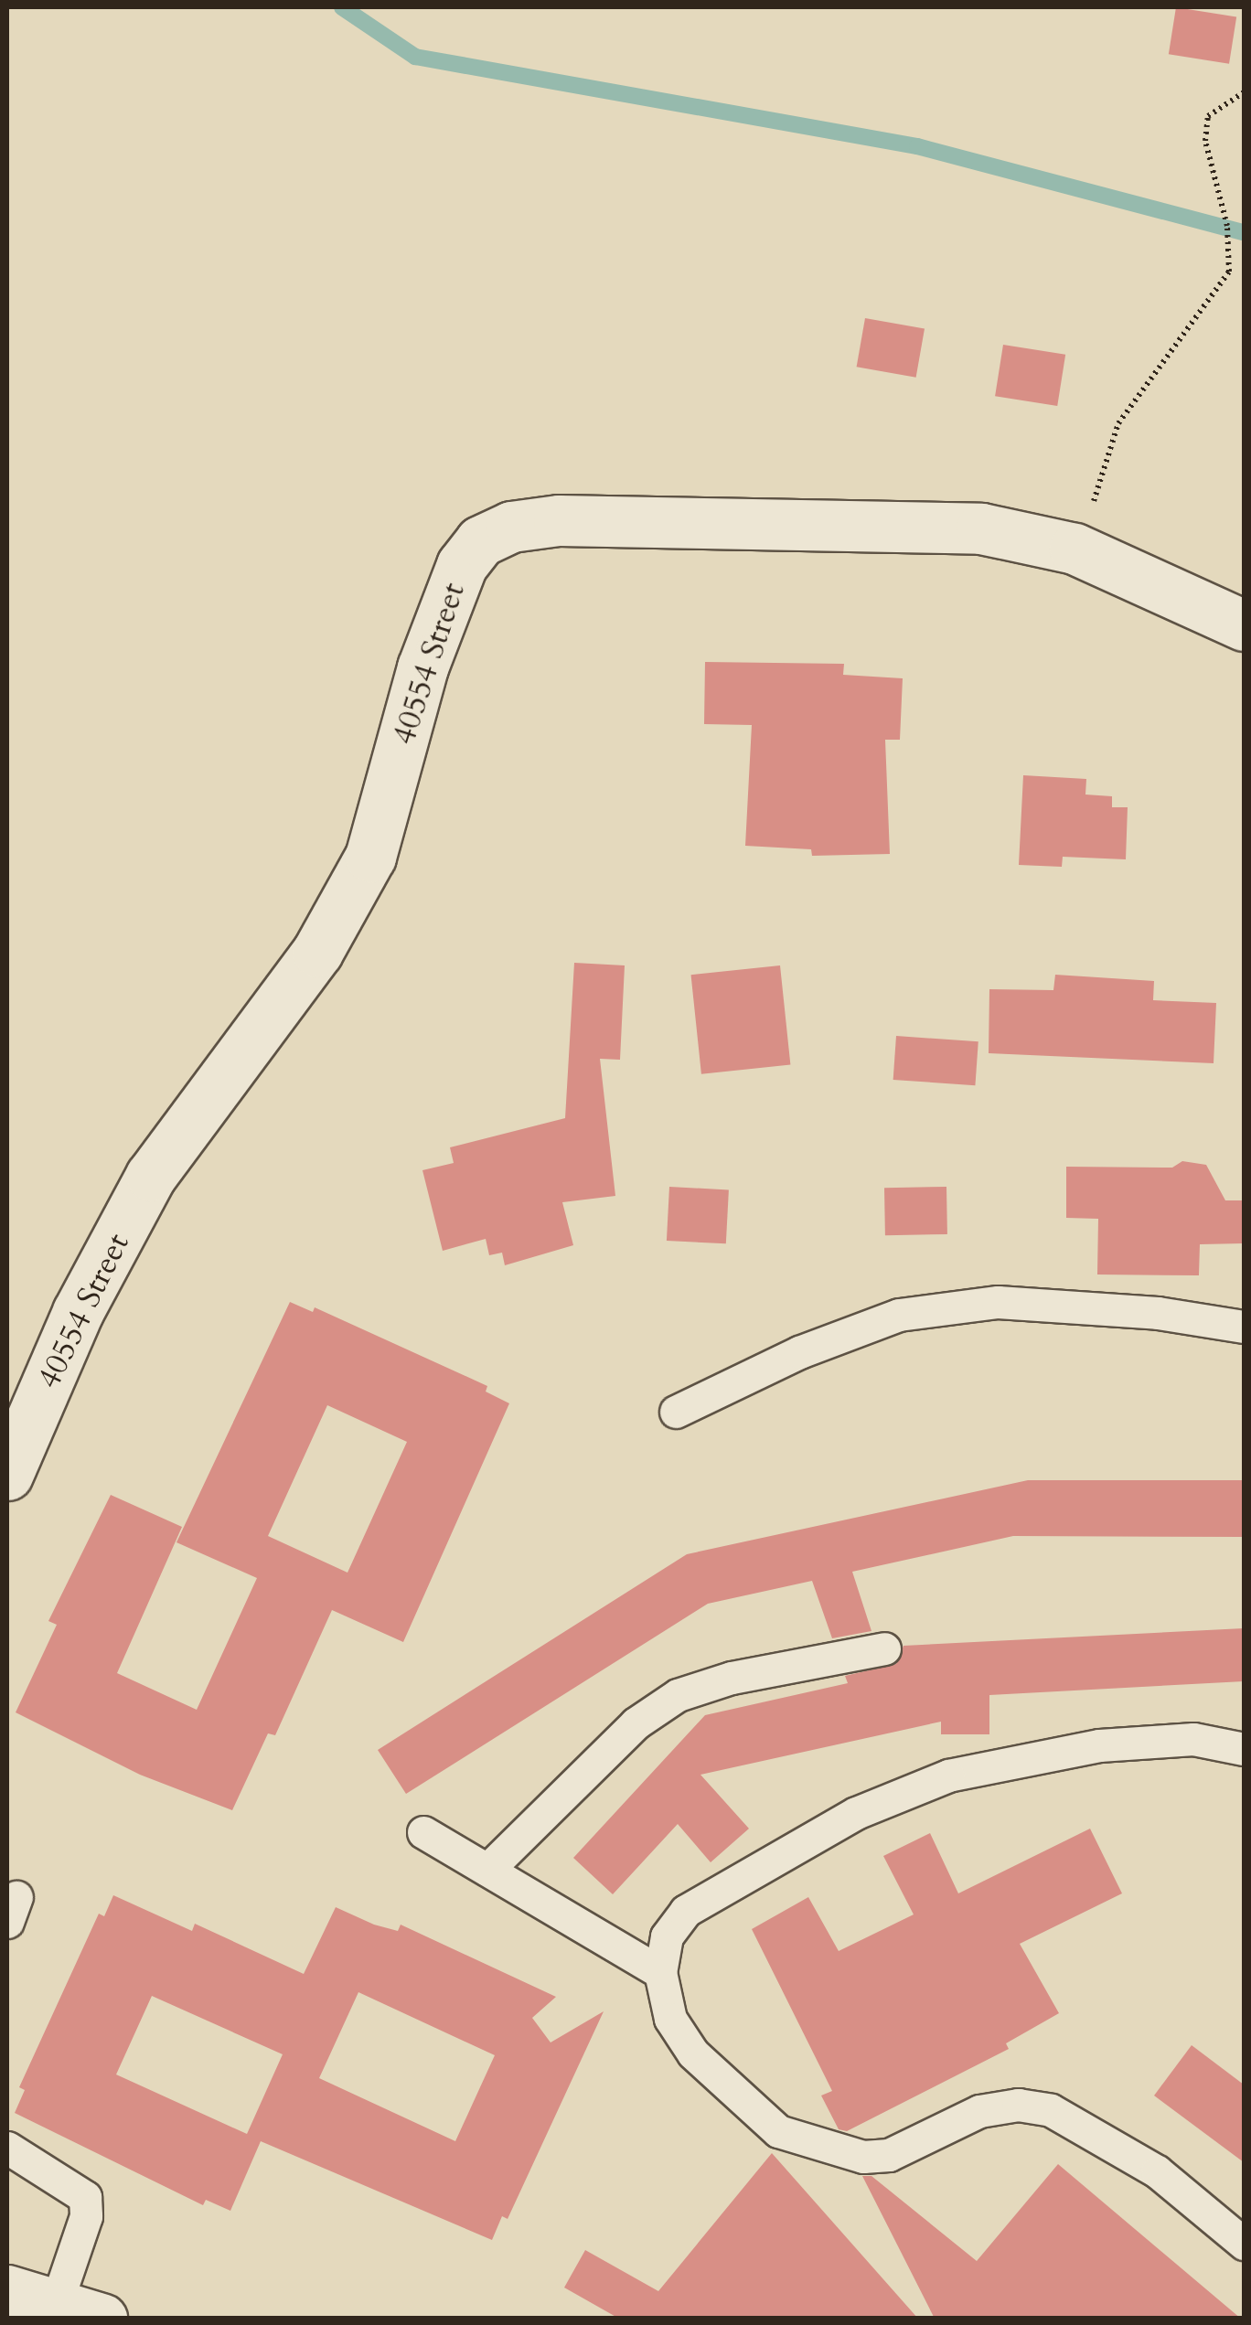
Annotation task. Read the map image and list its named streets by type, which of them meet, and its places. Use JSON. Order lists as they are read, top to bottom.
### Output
{
  "streets": {
    "street": ["40554 Street"]
  }
}
